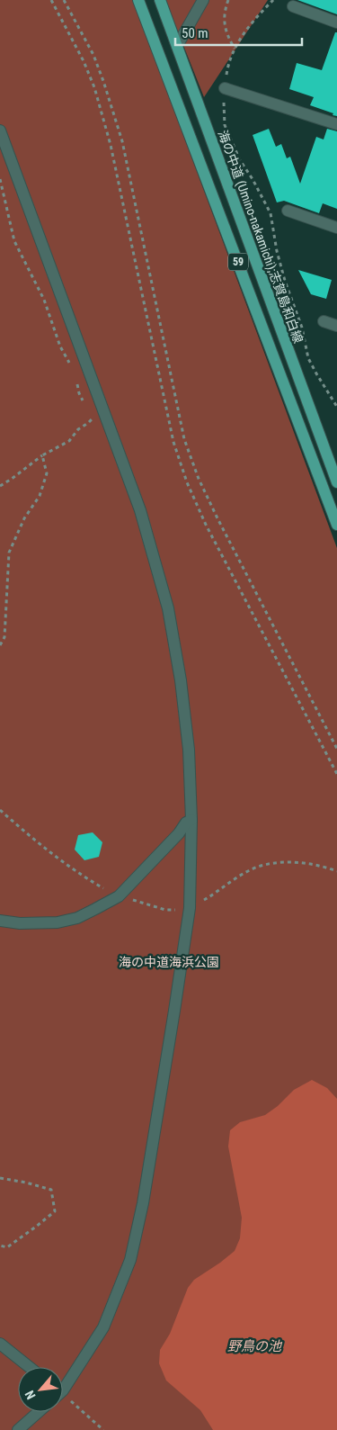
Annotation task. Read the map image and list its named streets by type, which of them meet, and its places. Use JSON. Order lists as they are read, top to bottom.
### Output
{
  "streets": {
    "main road": ["海の中道 (Umino-nakamichi);志賀島和白線", "59"]
  },
  "water": ["野鳥の池"],
  "parks": ["海の中道海浜公園"],
  "scale_bar": "50 m",
  "north": "bottom left"
}
